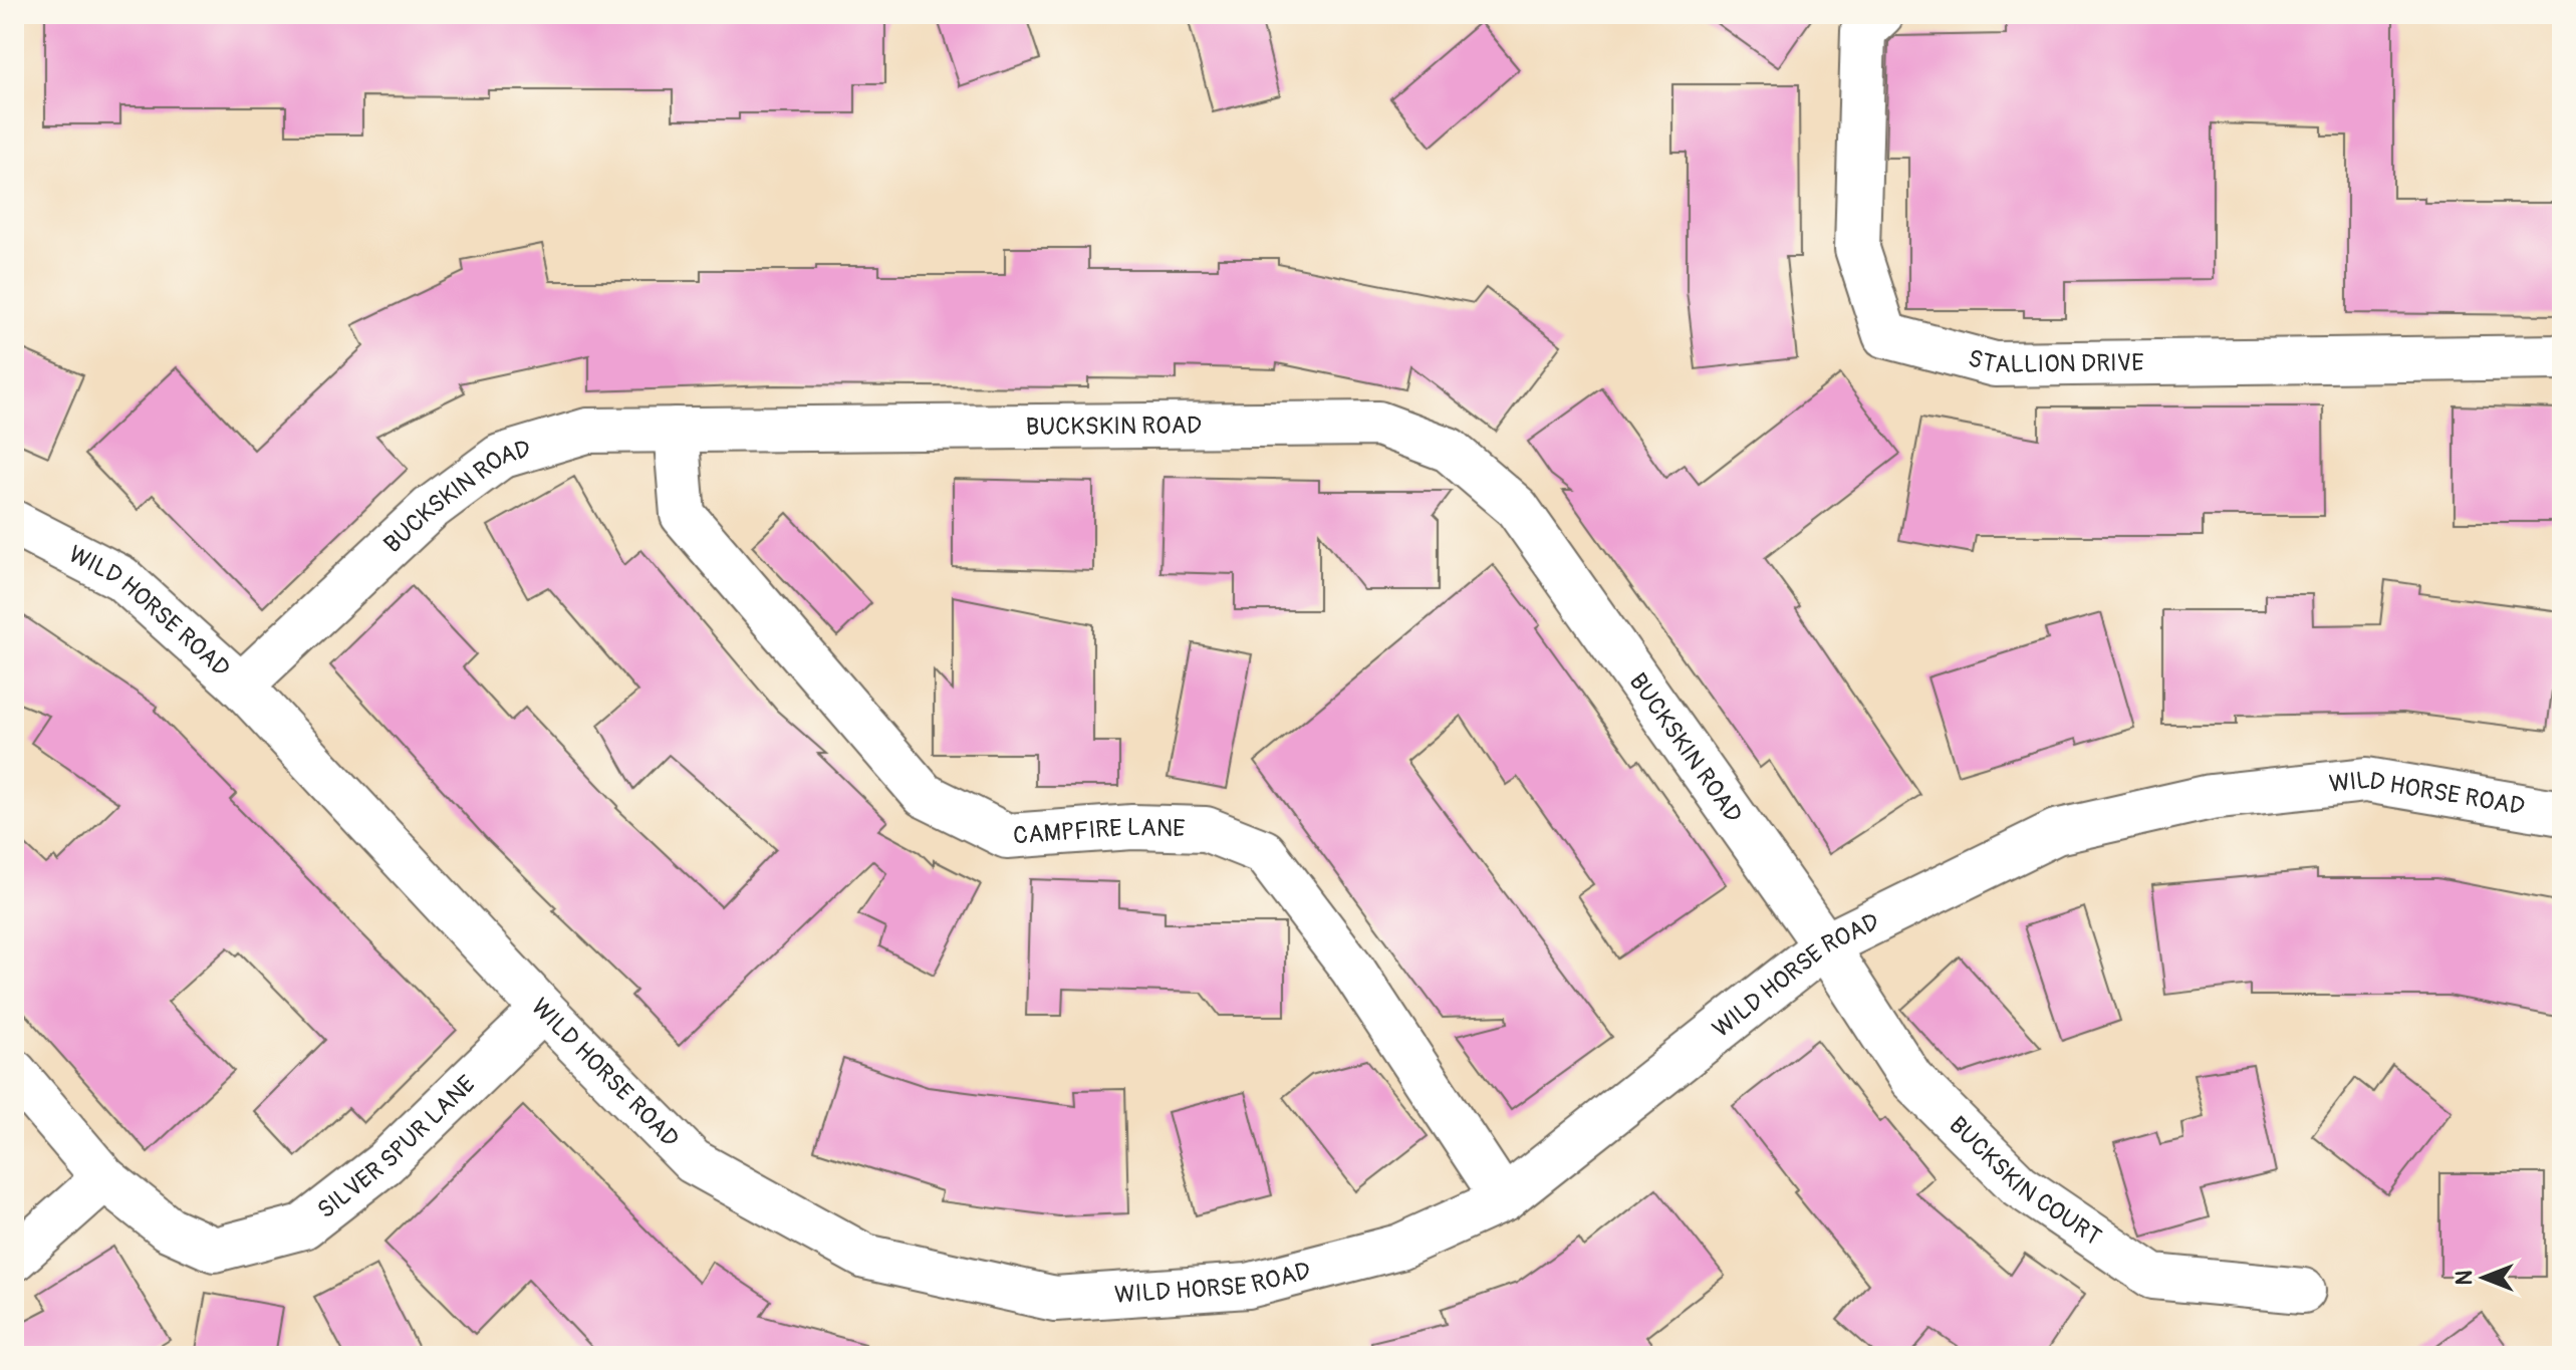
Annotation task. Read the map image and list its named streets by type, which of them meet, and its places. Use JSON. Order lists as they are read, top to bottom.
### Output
{
  "streets": {
    "street": [
      "STALLION DRIVE",
      "BUCKSKIN ROAD",
      "WILD HORSE ROAD",
      "CAMPFIRE LANE",
      "SILVER SPUR LANE",
      "BUCKSKIN COURT"
    ]
  },
  "crossings": [
    ["BUCKSKIN ROAD", "WILD HORSE ROAD"],
    ["BUCKSKIN ROAD", "CAMPFIRE LANE"],
    ["BUCKSKIN ROAD", "BUCKSKIN COURT"],
    ["WILD HORSE ROAD", "CAMPFIRE LANE"],
    ["WILD HORSE ROAD", "SILVER SPUR LANE"],
    ["WILD HORSE ROAD", "BUCKSKIN COURT"]
  ],
  "north": "left"
}
